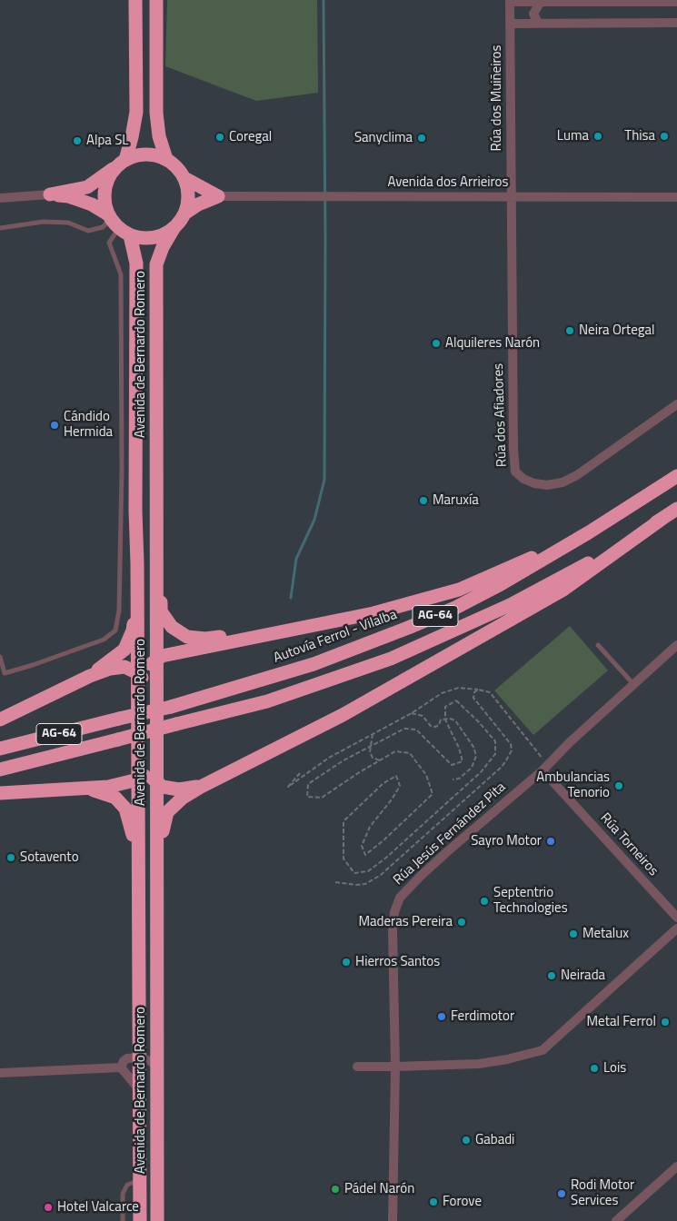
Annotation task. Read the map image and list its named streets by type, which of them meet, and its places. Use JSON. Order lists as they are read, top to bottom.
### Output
{
  "streets": {
    "highway": ["Avenida de Bernardo Romero", "AG-64", "Autovía Ferrol - Vilalba"],
    "street": [
      "Rúa dos Muiñeiros",
      "Avenida dos Arrieiros",
      "Rúa dos Afiadores",
      "Rúa Jesús Fernández Pita",
      "Rúa Torneiros"
    ]
  },
  "crossings": [
    ["Rúa dos Muiñeiros", "Avenida dos Arrieiros"],
    ["Rúa dos Muiñeiros", "Rúa dos Afiadores"],
    ["Avenida dos Arrieiros", "Rúa dos Afiadores"],
    ["Rúa Jesús Fernández Pita", "Rúa Torneiros"]
  ],
  "places": [
    "Luma",
    "Thisa",
    "Coregal",
    "Sanyclima",
    "Alpa SL",
    "Neira Ortegal",
    "Alquileres Narón",
    "Cándido Hermida",
    "Maruxía",
    "Ambulancias Tenorio",
    "Sayro Motor",
    "Sotavento",
    "Septentrio Technologies",
    "Maderas Pereira",
    "Metalux",
    "Hierros Santos",
    "Neirada",
    "Ferdimotor",
    "Metal Ferrol",
    "Lois",
    "Gabadi",
    "Pádel Narón",
    "Rodi Motor Services",
    "Forove",
    "Hotel Valcarce"
  ]
}
